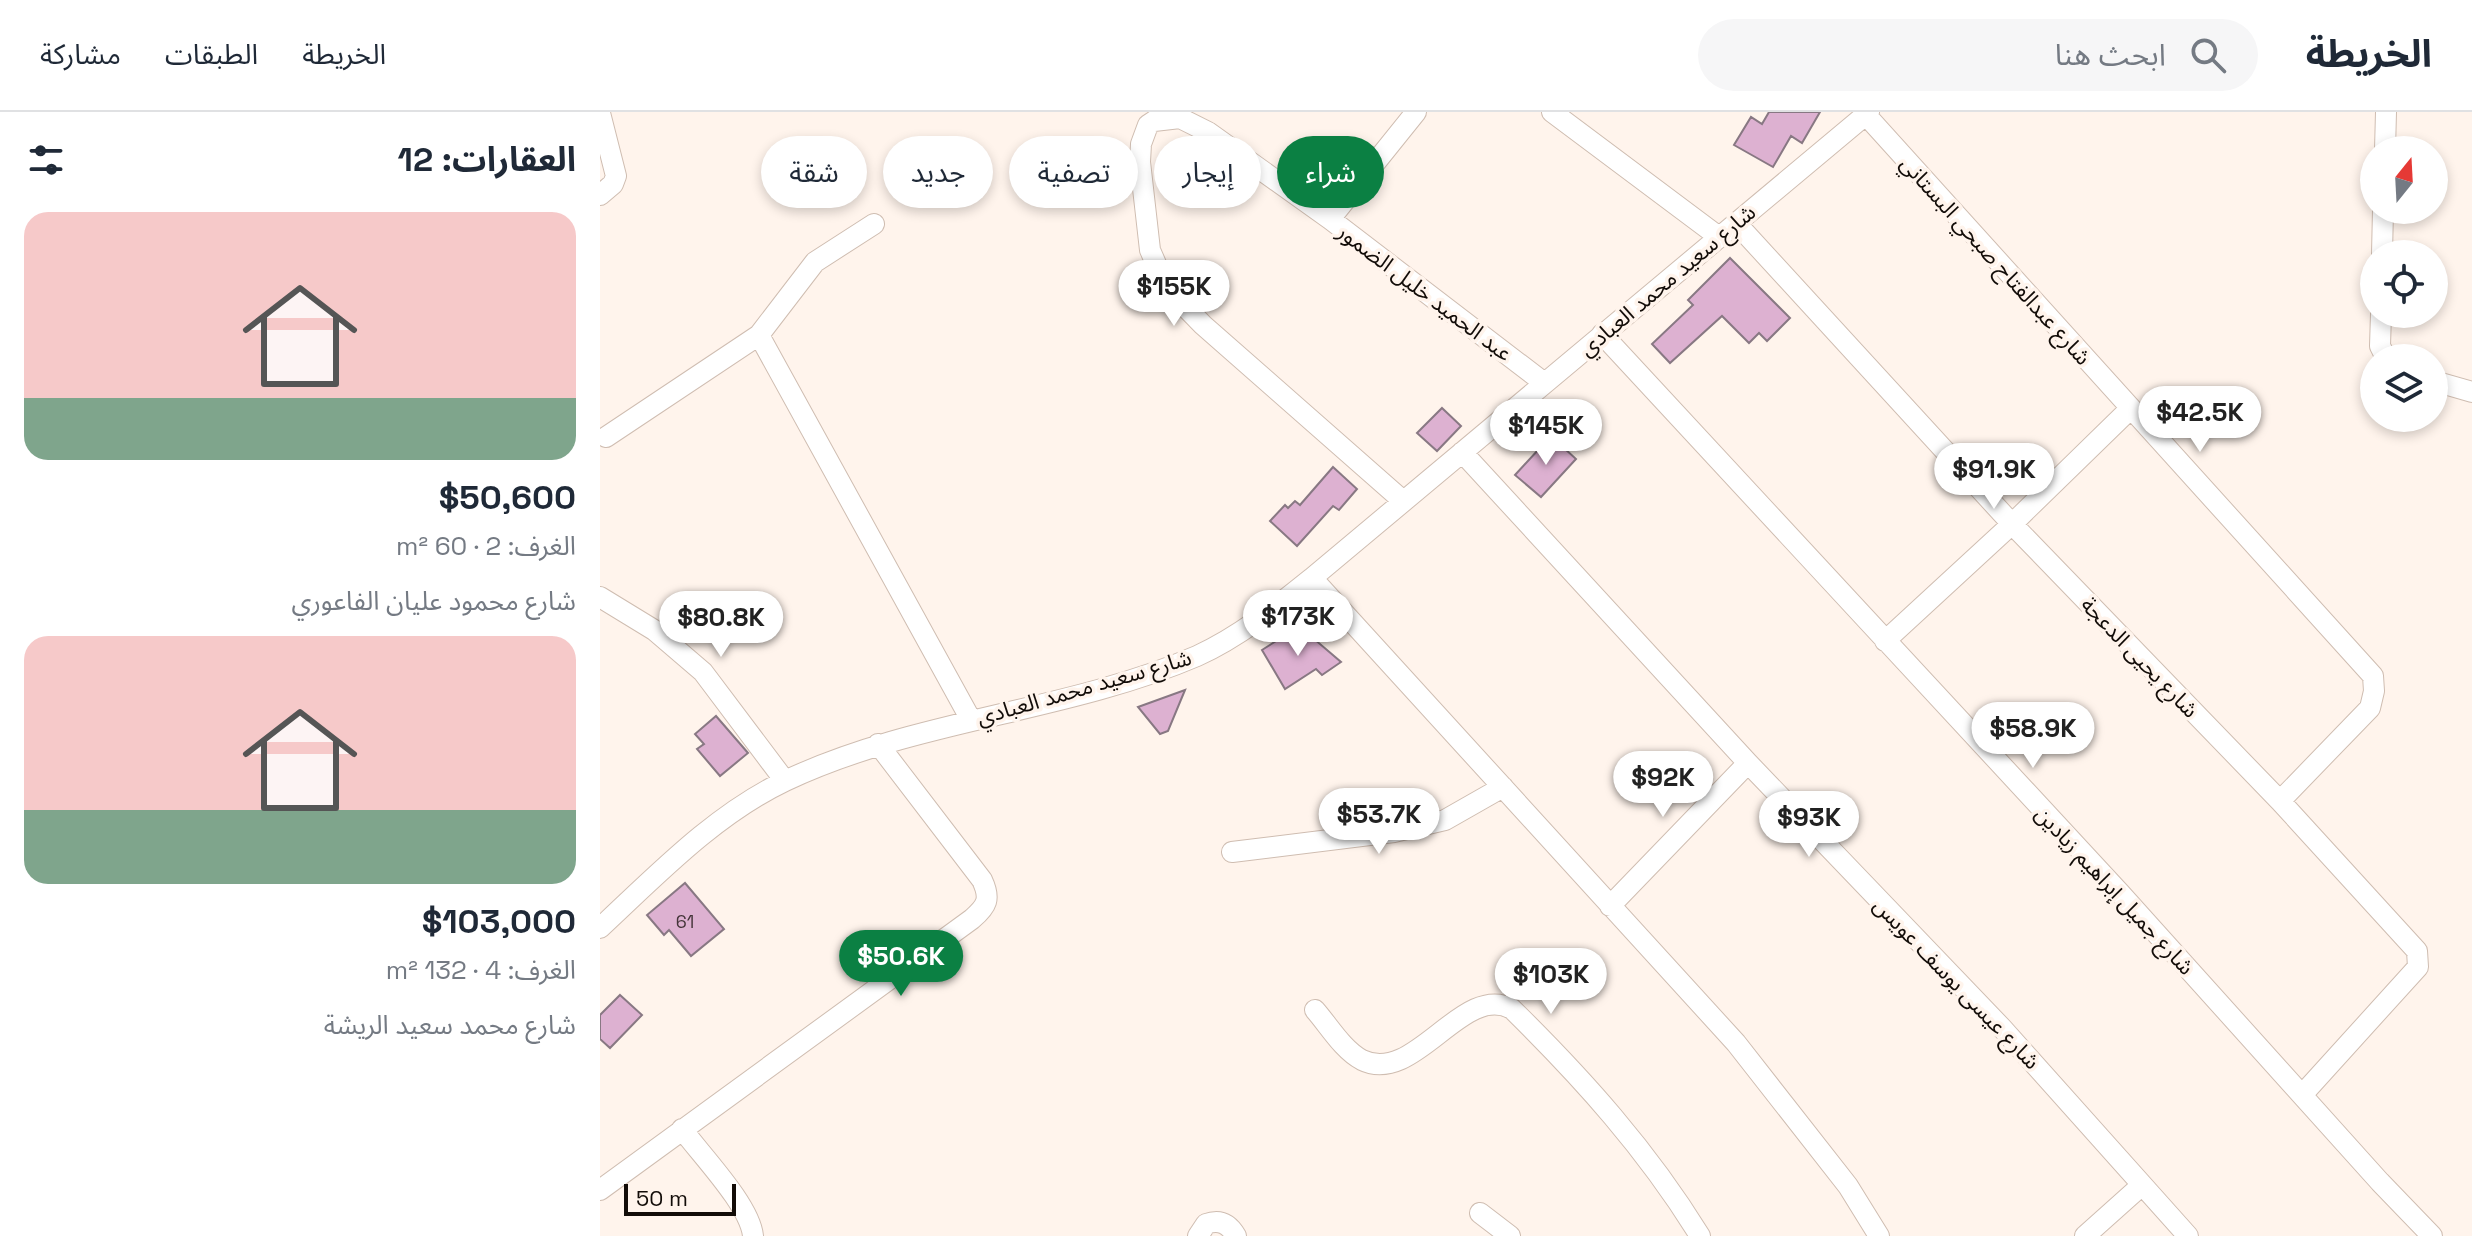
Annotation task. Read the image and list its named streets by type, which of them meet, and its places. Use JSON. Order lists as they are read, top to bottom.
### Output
{
  "streets": {
    "street": [
      "شارع عبدالفتاح صبحي البستاني",
      "شارع سعيد محمد العبادي",
      "عبد الحميد خليل الضمور",
      "شارع يحيى الدعجة",
      "شارع جميل إبراهيم زيادين",
      "شارع عيسى يوسف عويس"
    ]
  },
  "crossings": [
    ["شارع عبدالفتاح صبحي البستاني", "شارع سعيد محمد العبادي"],
    ["شارع عبدالفتاح صبحي البستاني", "شارع يحيى الدعجة"],
    ["شارع سعيد محمد العبادي", "عبد الحميد خليل الضمور"],
    ["شارع سعيد محمد العبادي", "شارع يحيى الدعجة"],
    ["شارع سعيد محمد العبادي", "شارع جميل إبراهيم زيادين"],
    ["شارع سعيد محمد العبادي", "شارع عيسى يوسف عويس"],
    ["شارع يحيى الدعجة", "شارع جميل إبراهيم زيادين"]
  ],
  "house_numbers": ["61"],
  "scale_bar": "50 m",
  "north": "top",
  "page": {
    "header": "الخريطة",
    "search": "ابحث هنا",
    "nav": ["الخريطة", "الطبقات", "مشاركة"],
    "heading": "العقارات: 12",
    "chip": [
      "شراء",
      "إيجار",
      "تصفية",
      "جديد",
      "شقة"
    ],
    "list": [
      {
        "name": "$50,600",
        "note": "الغرف: 2 · 60 m² · شارع محمود عليان الفاعوري"
      },
      {
        "name": "$103,000",
        "note": "الغرف: 4 · 132 m² · شارع محمد سعيد الريشة"
      }
    ],
    "price": [
      "$155K",
      "$42.5K",
      "$145K",
      "$91.9K",
      "$173K",
      "$80.8K",
      "$58.9K",
      "$92K",
      "$53.7K",
      "$93K",
      "$50.6K",
      "$103K"
    ],
    "scale": "50 m"
  }
}
